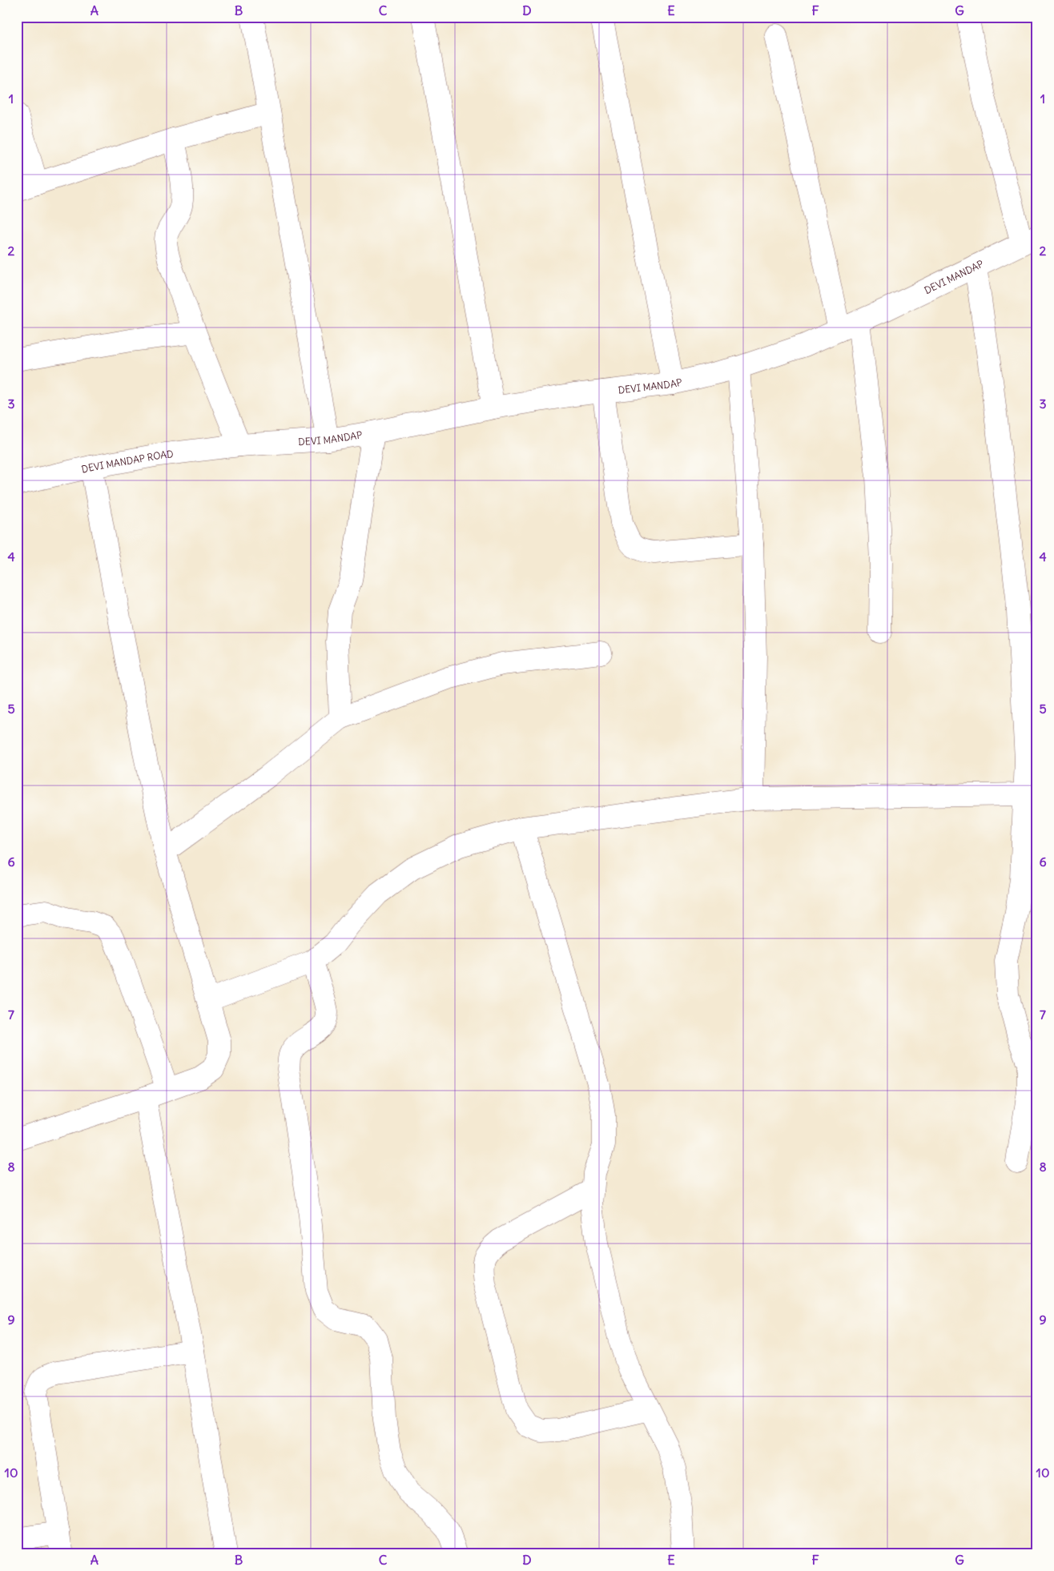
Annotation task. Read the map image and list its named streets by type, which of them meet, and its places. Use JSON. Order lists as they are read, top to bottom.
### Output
{
  "streets": {
    "street": ["DEVI MANDAP", "DEVI MANDAP ROAD"]
  },
  "crossings": [
    ["DEVI MANDAP", "DEVI MANDAP ROAD"]
  ],
  "grid": {
    "columns": [
      "A",
      "B",
      "C",
      "D",
      "E",
      "F",
      "G"
    ],
    "rows": [
      "1",
      "2",
      "3",
      "4",
      "5",
      "6",
      "7",
      "8",
      "9",
      "10"
    ]
  }
}
